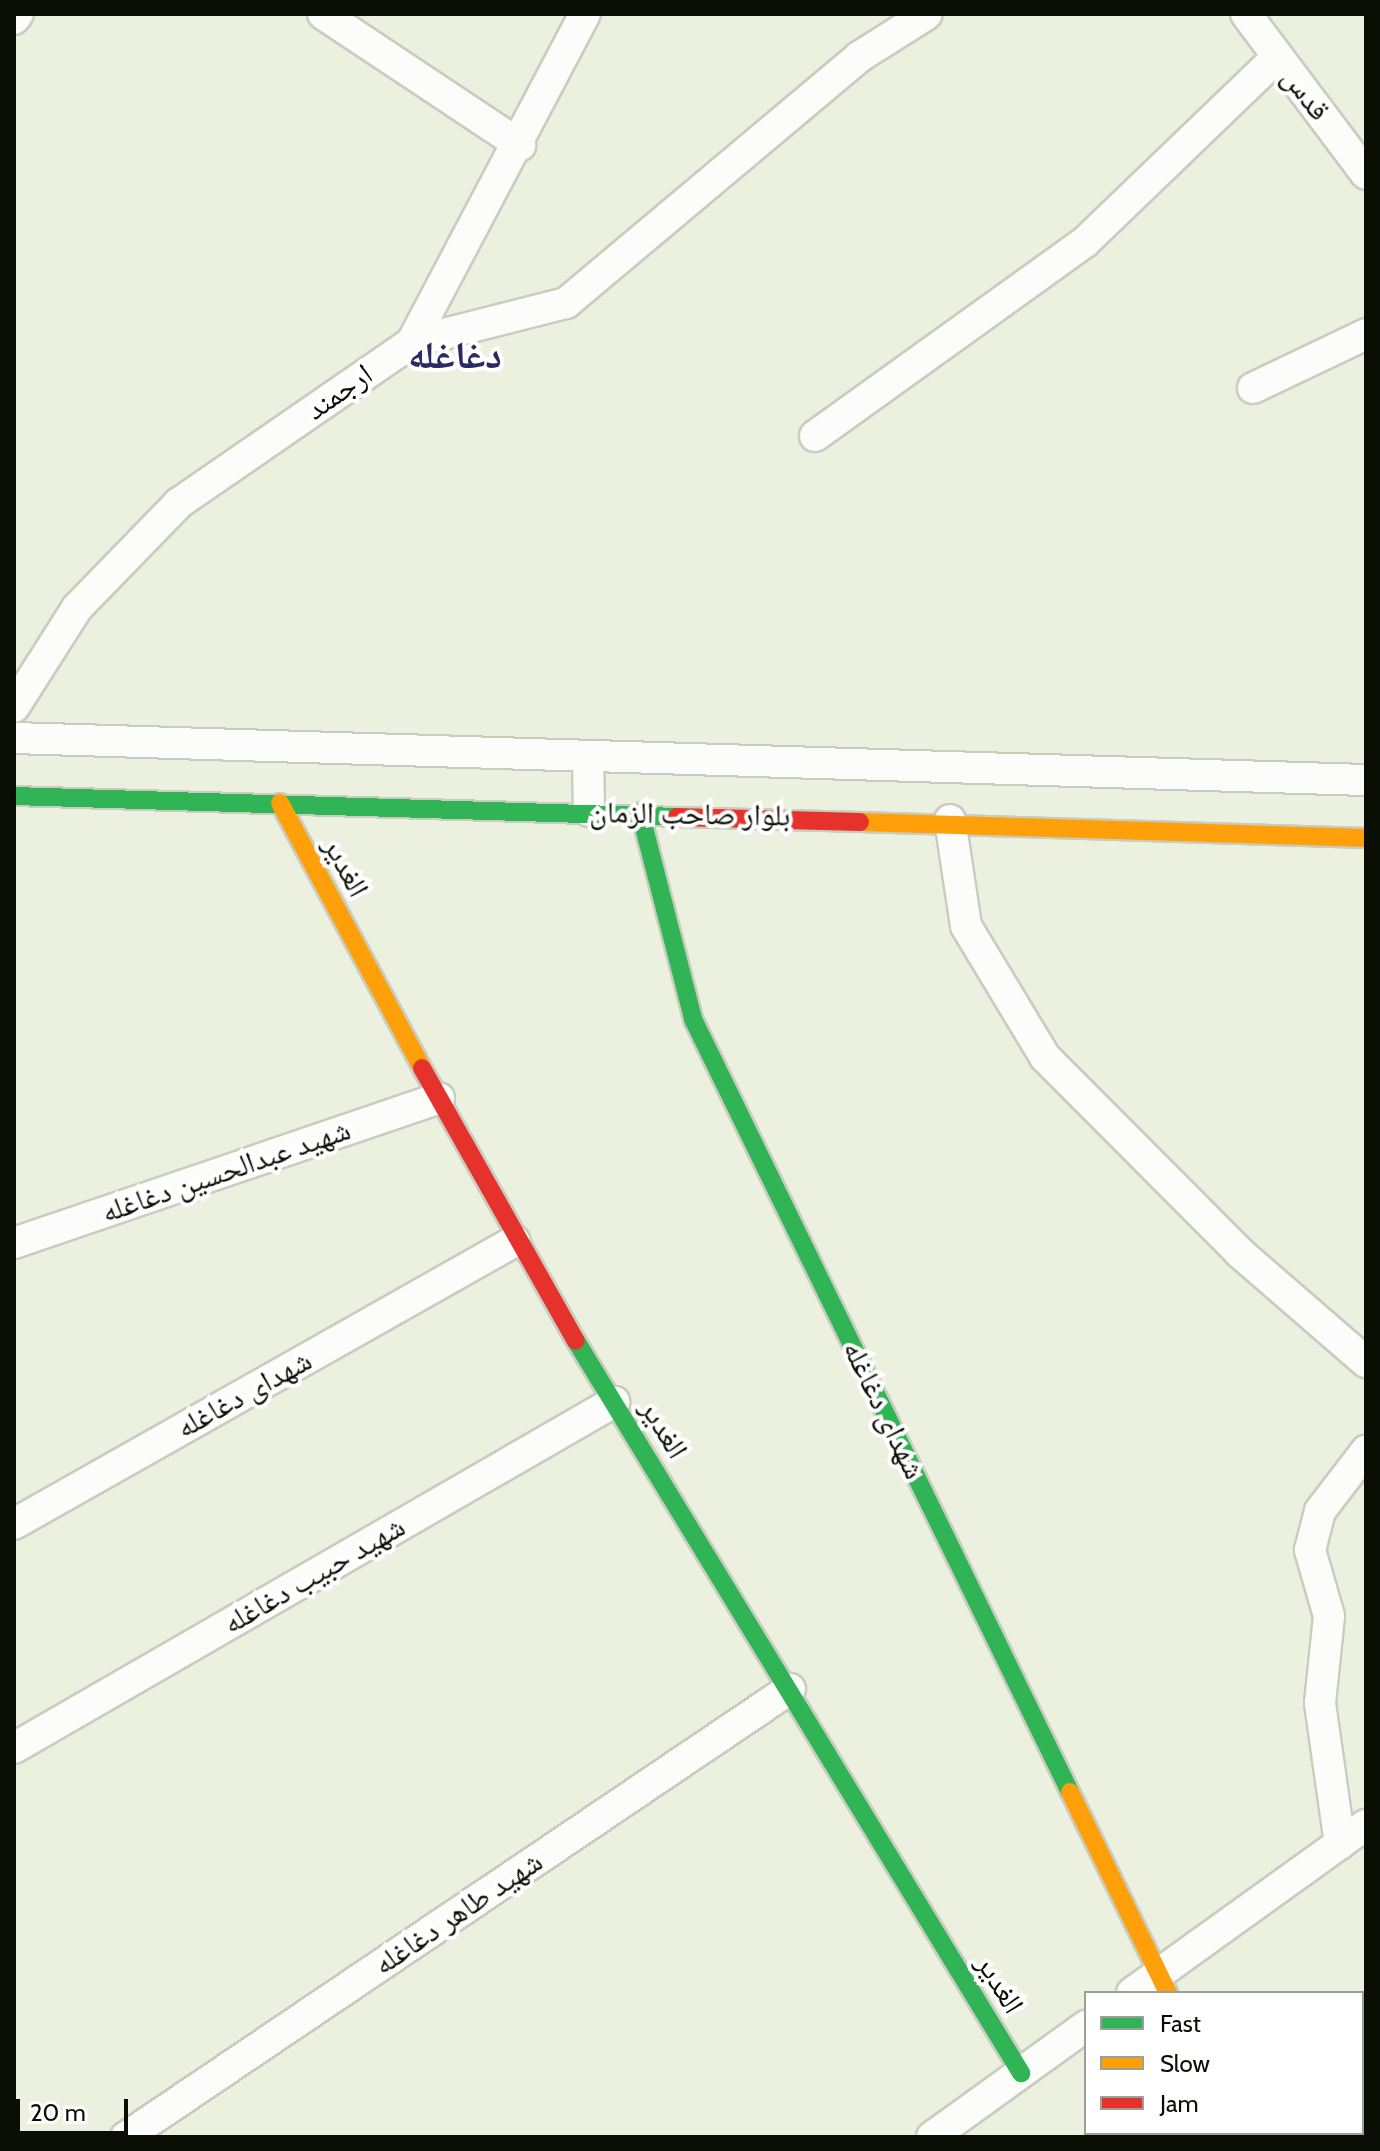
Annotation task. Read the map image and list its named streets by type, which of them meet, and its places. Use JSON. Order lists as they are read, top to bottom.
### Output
{
  "streets": {
    "street": [
      "قدس",
      "ارجمند",
      "بلوار صاحب الزمان",
      "الغدیر",
      "شهید عبدالحسین دغاغله",
      "شهدای دغاغله",
      "شهید حبیب دغاغله",
      "شهید طاهر دغاغله"
    ]
  },
  "crossings": [
    ["بلوار صاحب الزمان", "الغدیر"],
    ["بلوار صاحب الزمان", "شهدای دغاغله"],
    ["الغدیر", "شهید عبدالحسین دغاغله"],
    ["الغدیر", "شهدای دغاغله"],
    ["الغدیر", "شهید حبیب دغاغله"],
    ["الغدیر", "شهید طاهر دغاغله"]
  ],
  "districts": ["دغاغله"],
  "legend": ["Fast", "Slow", "Jam"],
  "scale_bar": "20 m"
}
